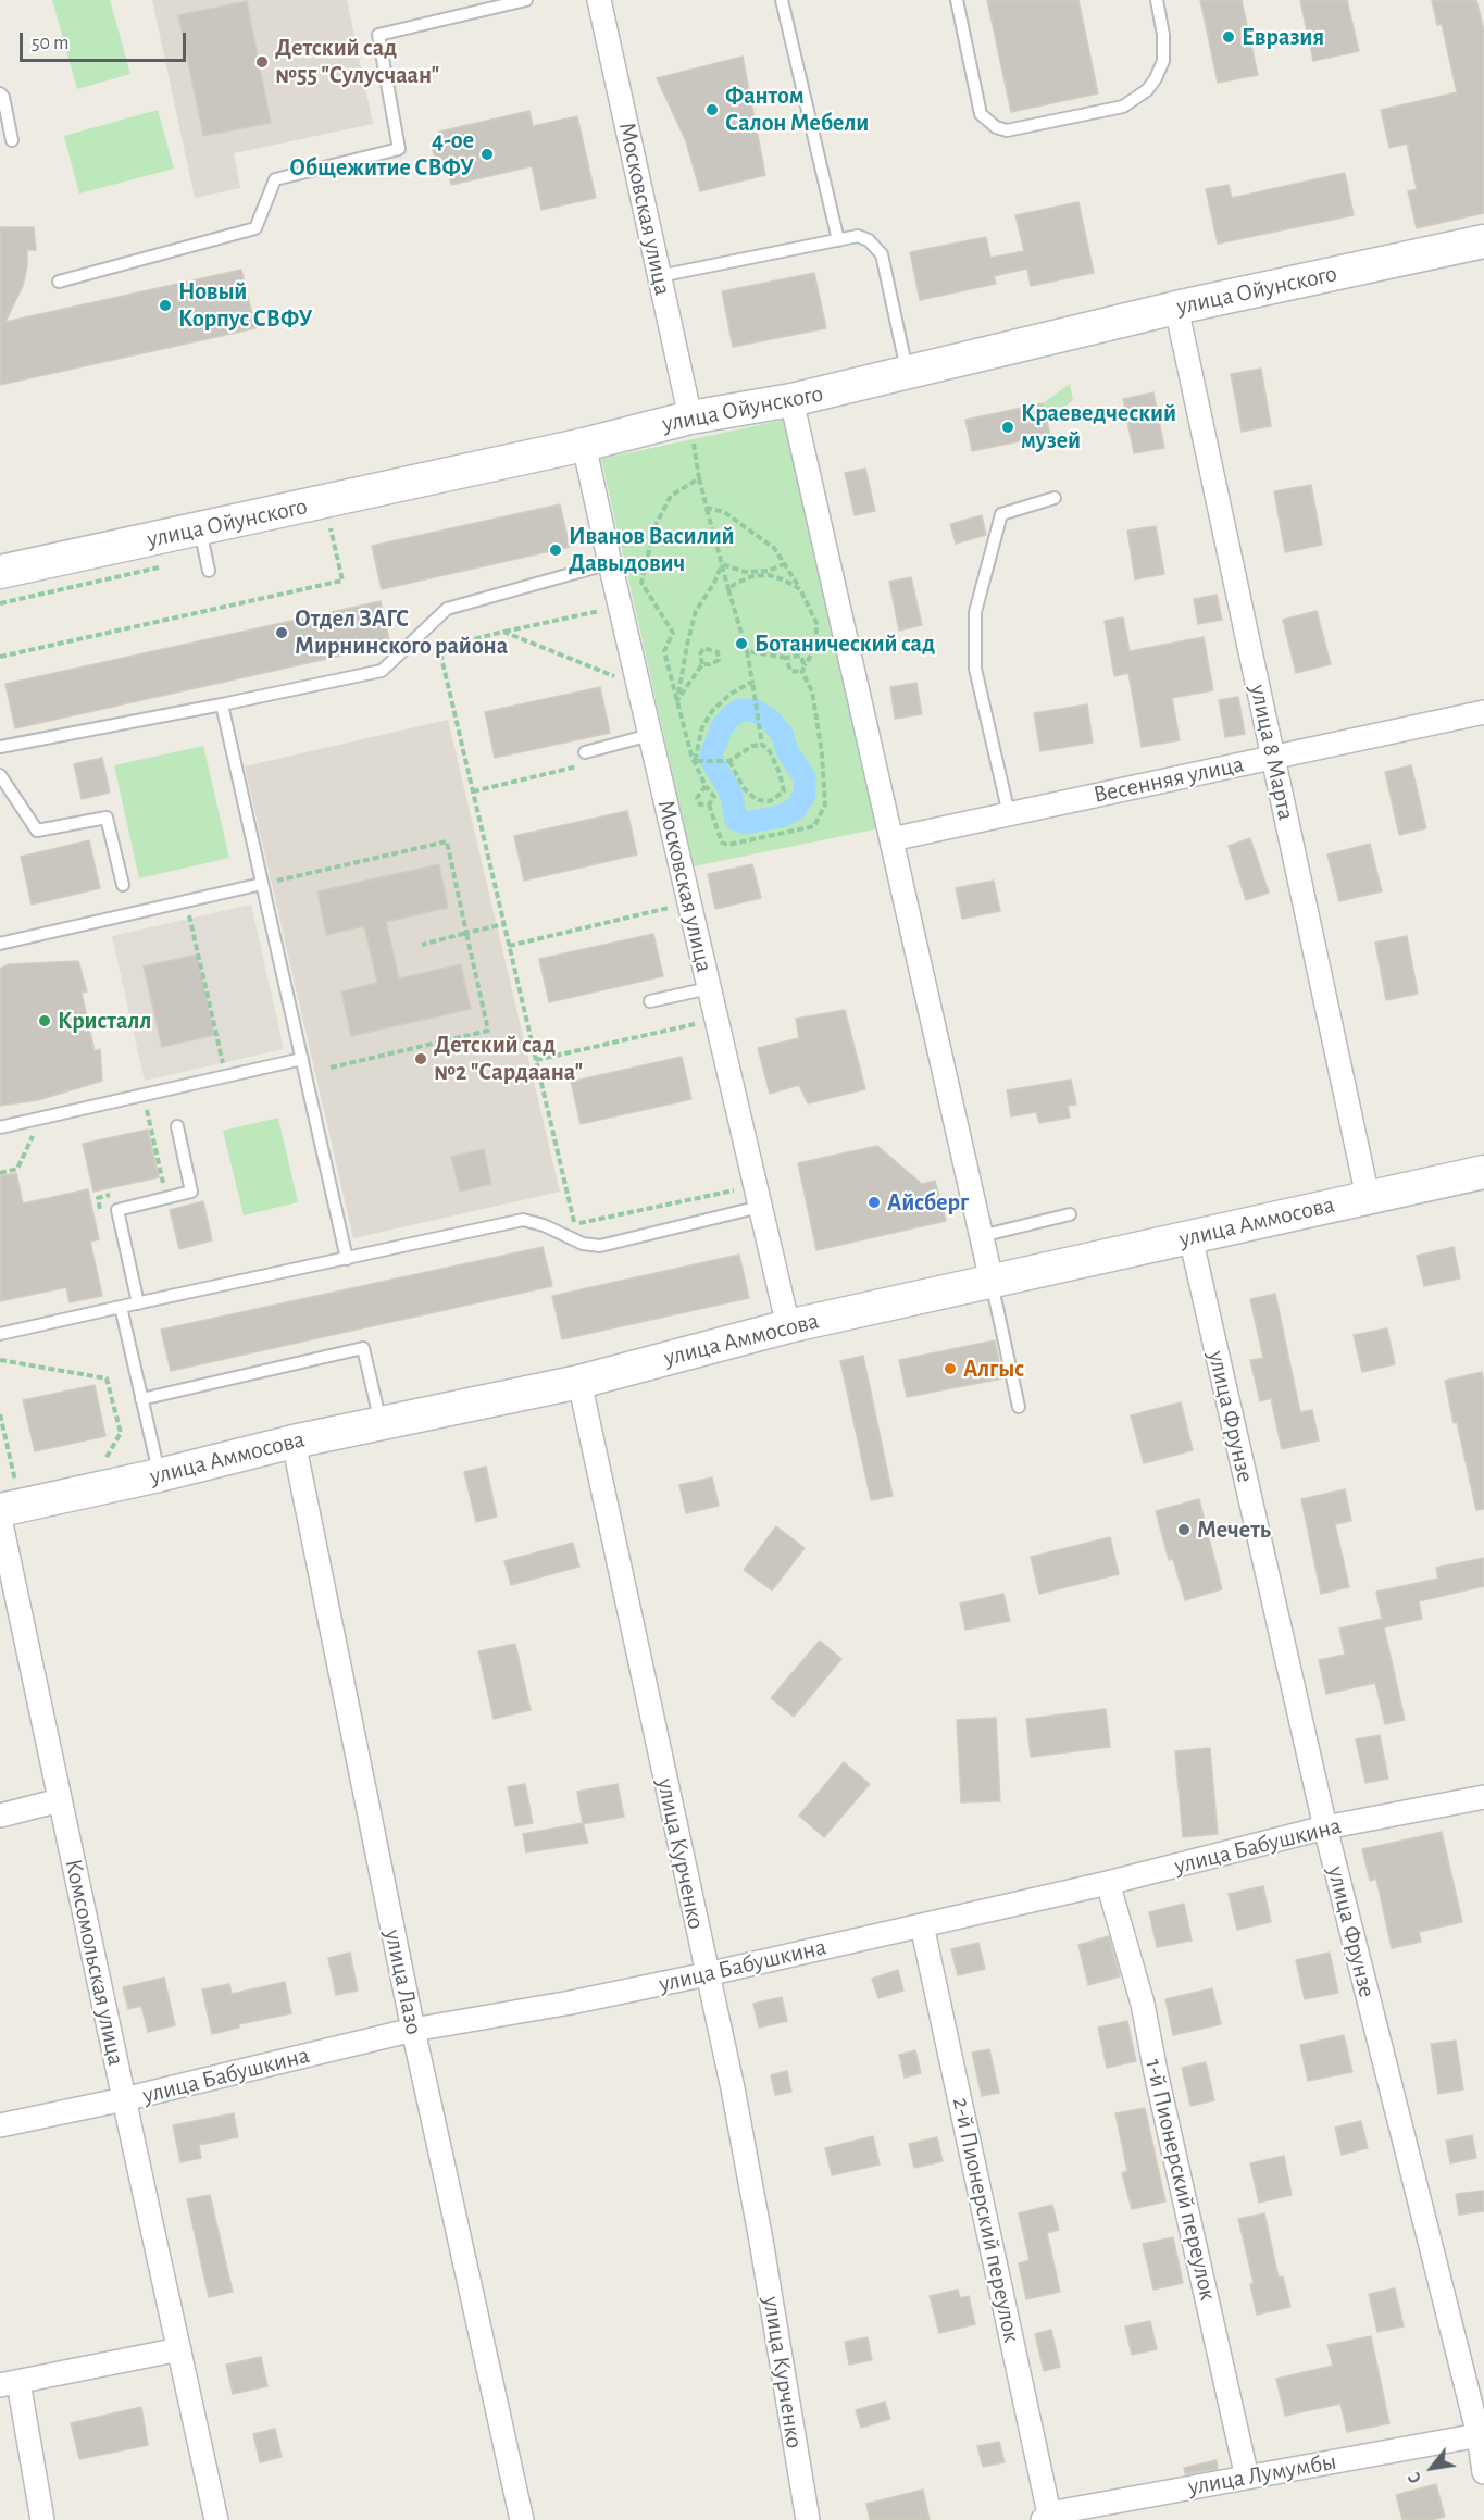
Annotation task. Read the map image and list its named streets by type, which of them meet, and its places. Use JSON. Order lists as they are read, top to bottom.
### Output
{
  "streets": {
    "main road": ["улица Ойунского", "улица Аммосова"],
    "street": [
      "Московская улица",
      "улица 8 Марта",
      "Весенняя улица",
      "улица Фрунзе",
      "улица Бабушкина",
      "улица Курченко",
      "Комсомольская улица",
      "улица Лазо",
      "1-й Пионерский переулок",
      "2-й Пионерский переулок",
      "улица Лумумбы"
    ]
  },
  "crossings": [
    ["Московская улица", "улица Ойунского"],
    ["Московская улица", "улица Аммосова"],
    ["улица Ойунского", "улица 8 Марта"],
    ["улица 8 Марта", "Весенняя улица"],
    ["улица 8 Марта", "улица Аммосова"],
    ["улица Аммосова", "улица Фрунзе"],
    ["улица Аммосова", "улица Курченко"],
    ["улица Аммосова", "улица Лазо"],
    ["улица Фрунзе", "улица Бабушкина"],
    ["улица Фрунзе", "улица Лумумбы"],
    ["улица Бабушкина", "улица Курченко"],
    ["улица Бабушкина", "Комсомольская улица"],
    ["улица Бабушкина", "улица Лазо"],
    ["улица Бабушкина", "1-й Пионерский переулок"],
    ["улица Бабушкина", "2-й Пионерский переулок"],
    ["1-й Пионерский переулок", "улица Лумумбы"],
    ["2-й Пионерский переулок", "улица Лумумбы"]
  ],
  "places": [
    "Евразия",
    "Детский сад №55 \"Сулусчаан\"",
    "Фантом Салон Мебели",
    "4-ое Общежитие СВФУ",
    "Новый Корпус СВФУ",
    "Краеведческий музей",
    "Иванов Василий Давыдович",
    "Отдел ЗАГС Мирнинского района",
    "Ботанический сад",
    "Кристалл",
    "Детский сад №2 \"Сардаана\"",
    "Айсберг",
    "Алгыс",
    "Мечеть"
  ],
  "scale_bar": "50 m",
  "north": "bottom left"
}
